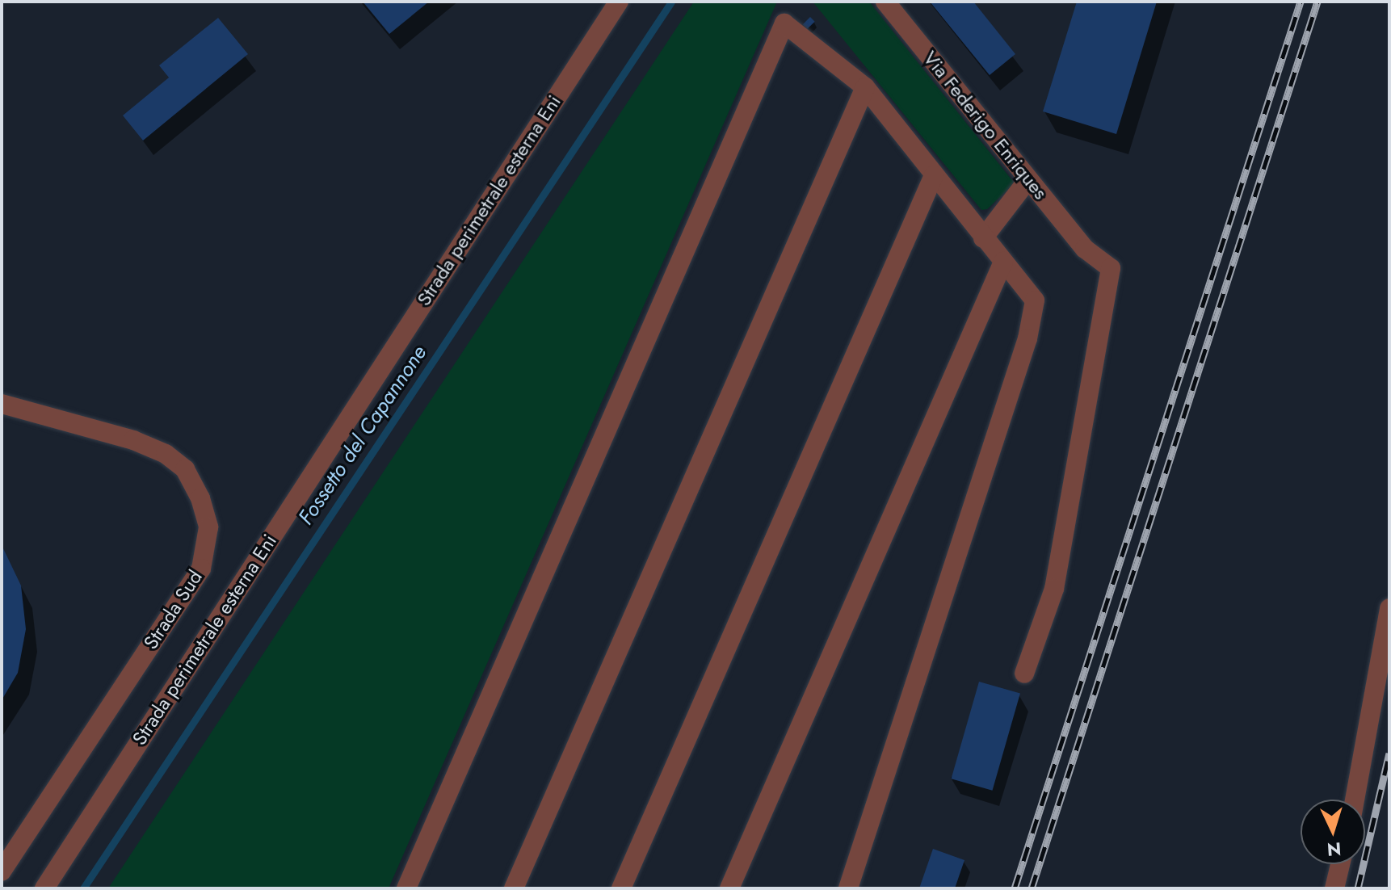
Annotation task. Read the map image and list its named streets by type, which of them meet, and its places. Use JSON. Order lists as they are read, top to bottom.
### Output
{
  "streets": {
    "street": ["Via Federigo Enriques", "Strada perimetrale esterna Eni", "Strada Sud"]
  },
  "water": ["Fossetto del Capannone"],
  "north": "bottom"
}
